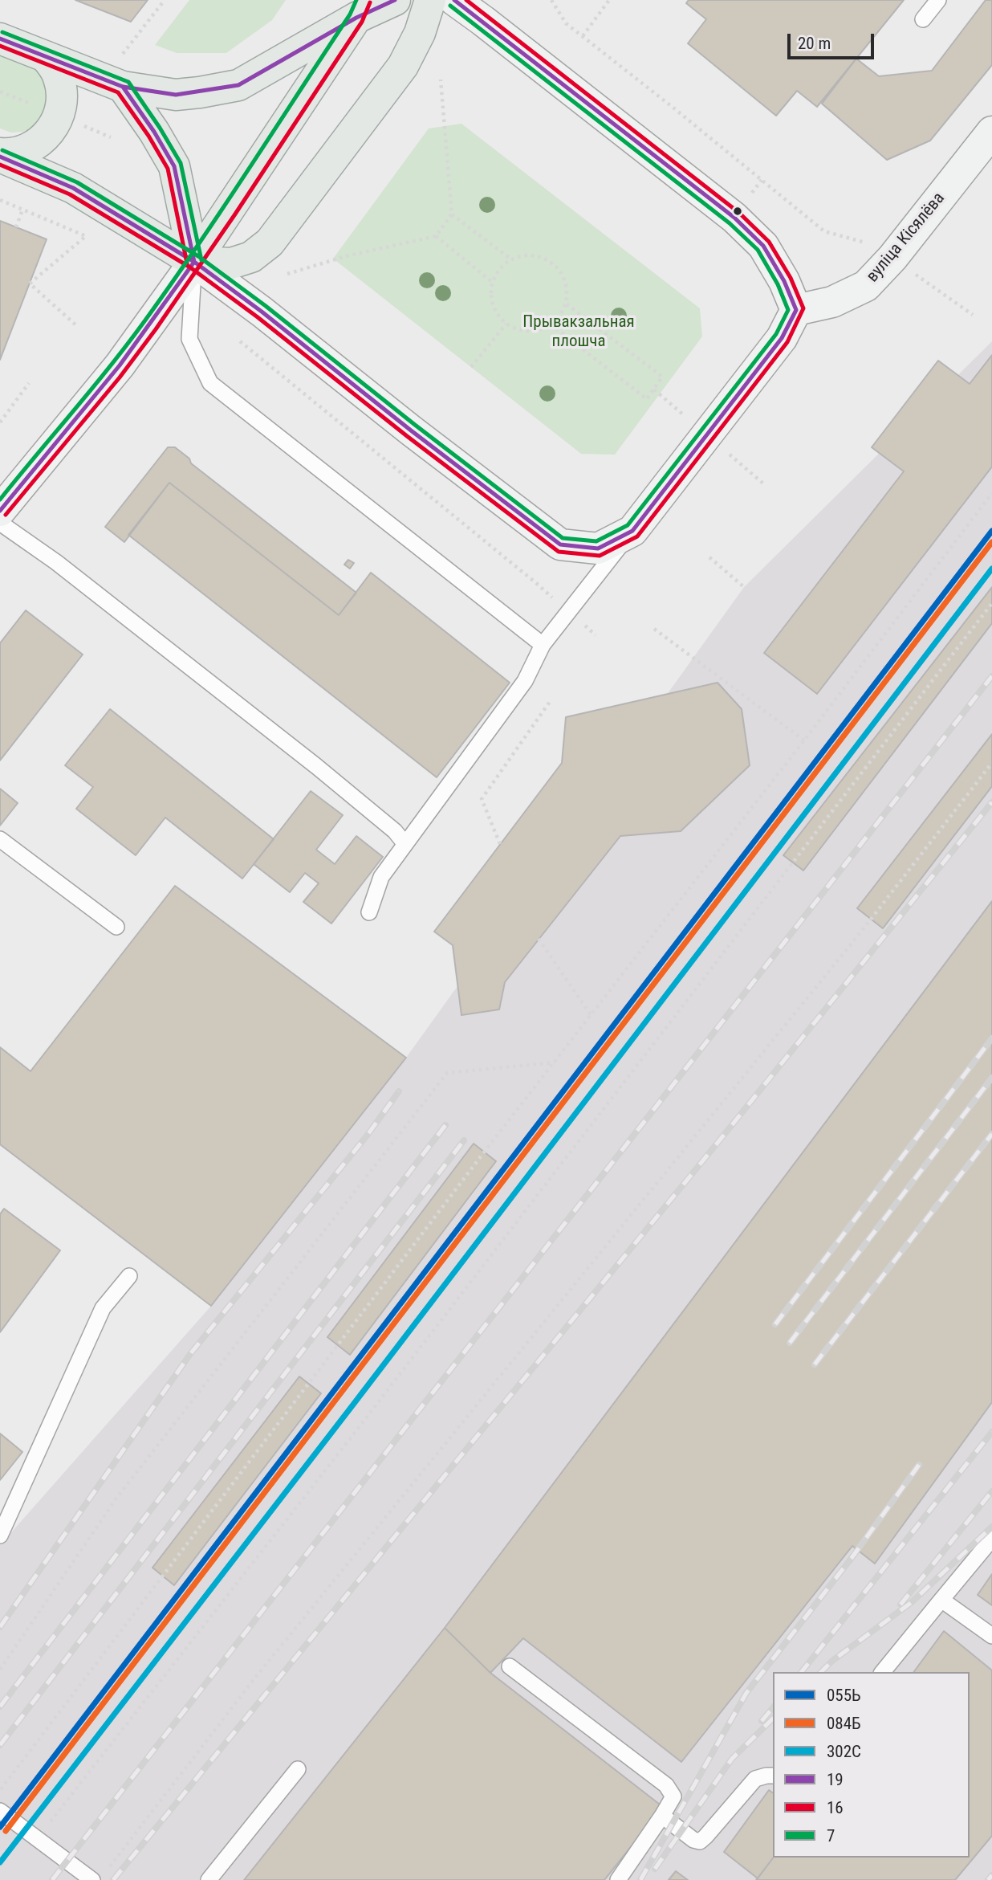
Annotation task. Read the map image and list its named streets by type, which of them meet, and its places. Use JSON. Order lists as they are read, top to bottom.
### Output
{
  "streets": {
    "main road": ["вуліца Кісялёва"]
  },
  "parks": ["Прывакзальная плошча"],
  "lines": [
    "transit line 19",
    "transit line 16",
    "transit line 7",
    "transit line 055Ь",
    "transit line 084Б",
    "transit line 302С"
  ],
  "legend": [
    "055Ь",
    "084Б",
    "302С",
    "19",
    "16",
    "7"
  ],
  "scale_bar": "20 m"
}
